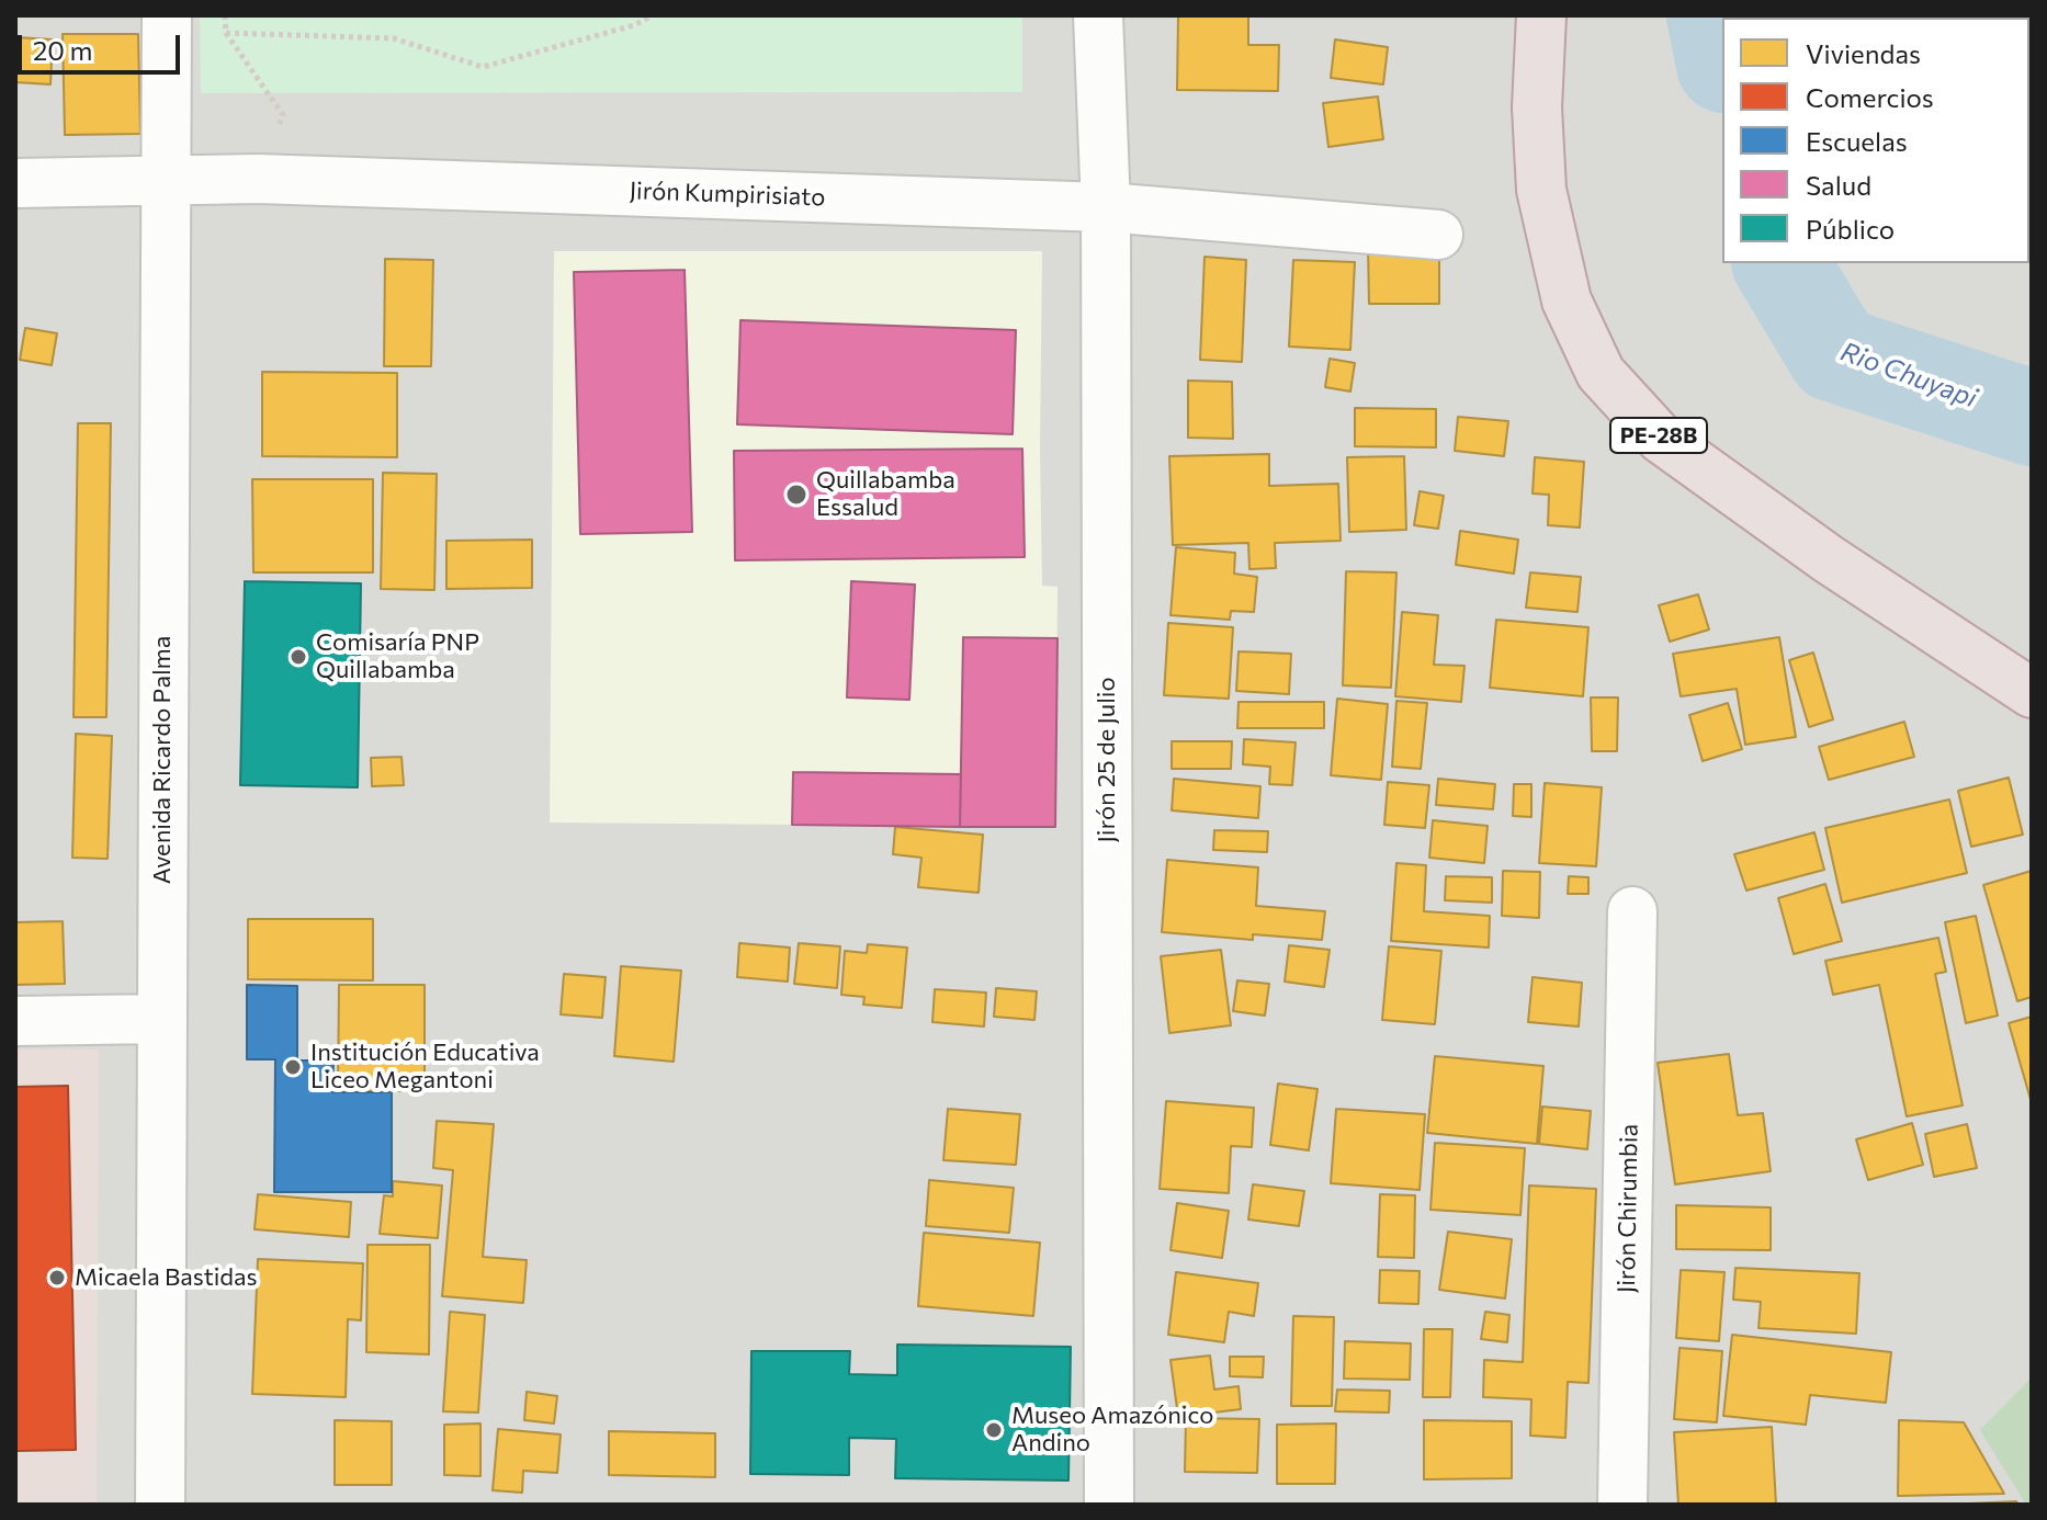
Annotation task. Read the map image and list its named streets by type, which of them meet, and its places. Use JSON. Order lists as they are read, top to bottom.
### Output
{
  "streets": {
    "highway": ["PE-28B"],
    "street": [
      "Jirón Kumpirisiato",
      "Avenida Ricardo Palma",
      "Jirón 25 de Julio",
      "Jirón Chirumbia"
    ]
  },
  "crossings": [
    ["Jirón Kumpirisiato", "Avenida Ricardo Palma"],
    ["Jirón Kumpirisiato", "Jirón 25 de Julio"]
  ],
  "water": ["Rio Chuyapi"],
  "places": [
    "Quillabamba Essalud",
    "Comisaría PNP Quillabamba",
    "Institución Educativa Liceo Megantoni",
    "Micaela Bastidas",
    "Museo Amazónico Andino"
  ],
  "legend": [
    "Viviendas",
    "Comercios",
    "Escuelas",
    "Salud",
    "Público"
  ],
  "scale_bar": "20 m"
}
